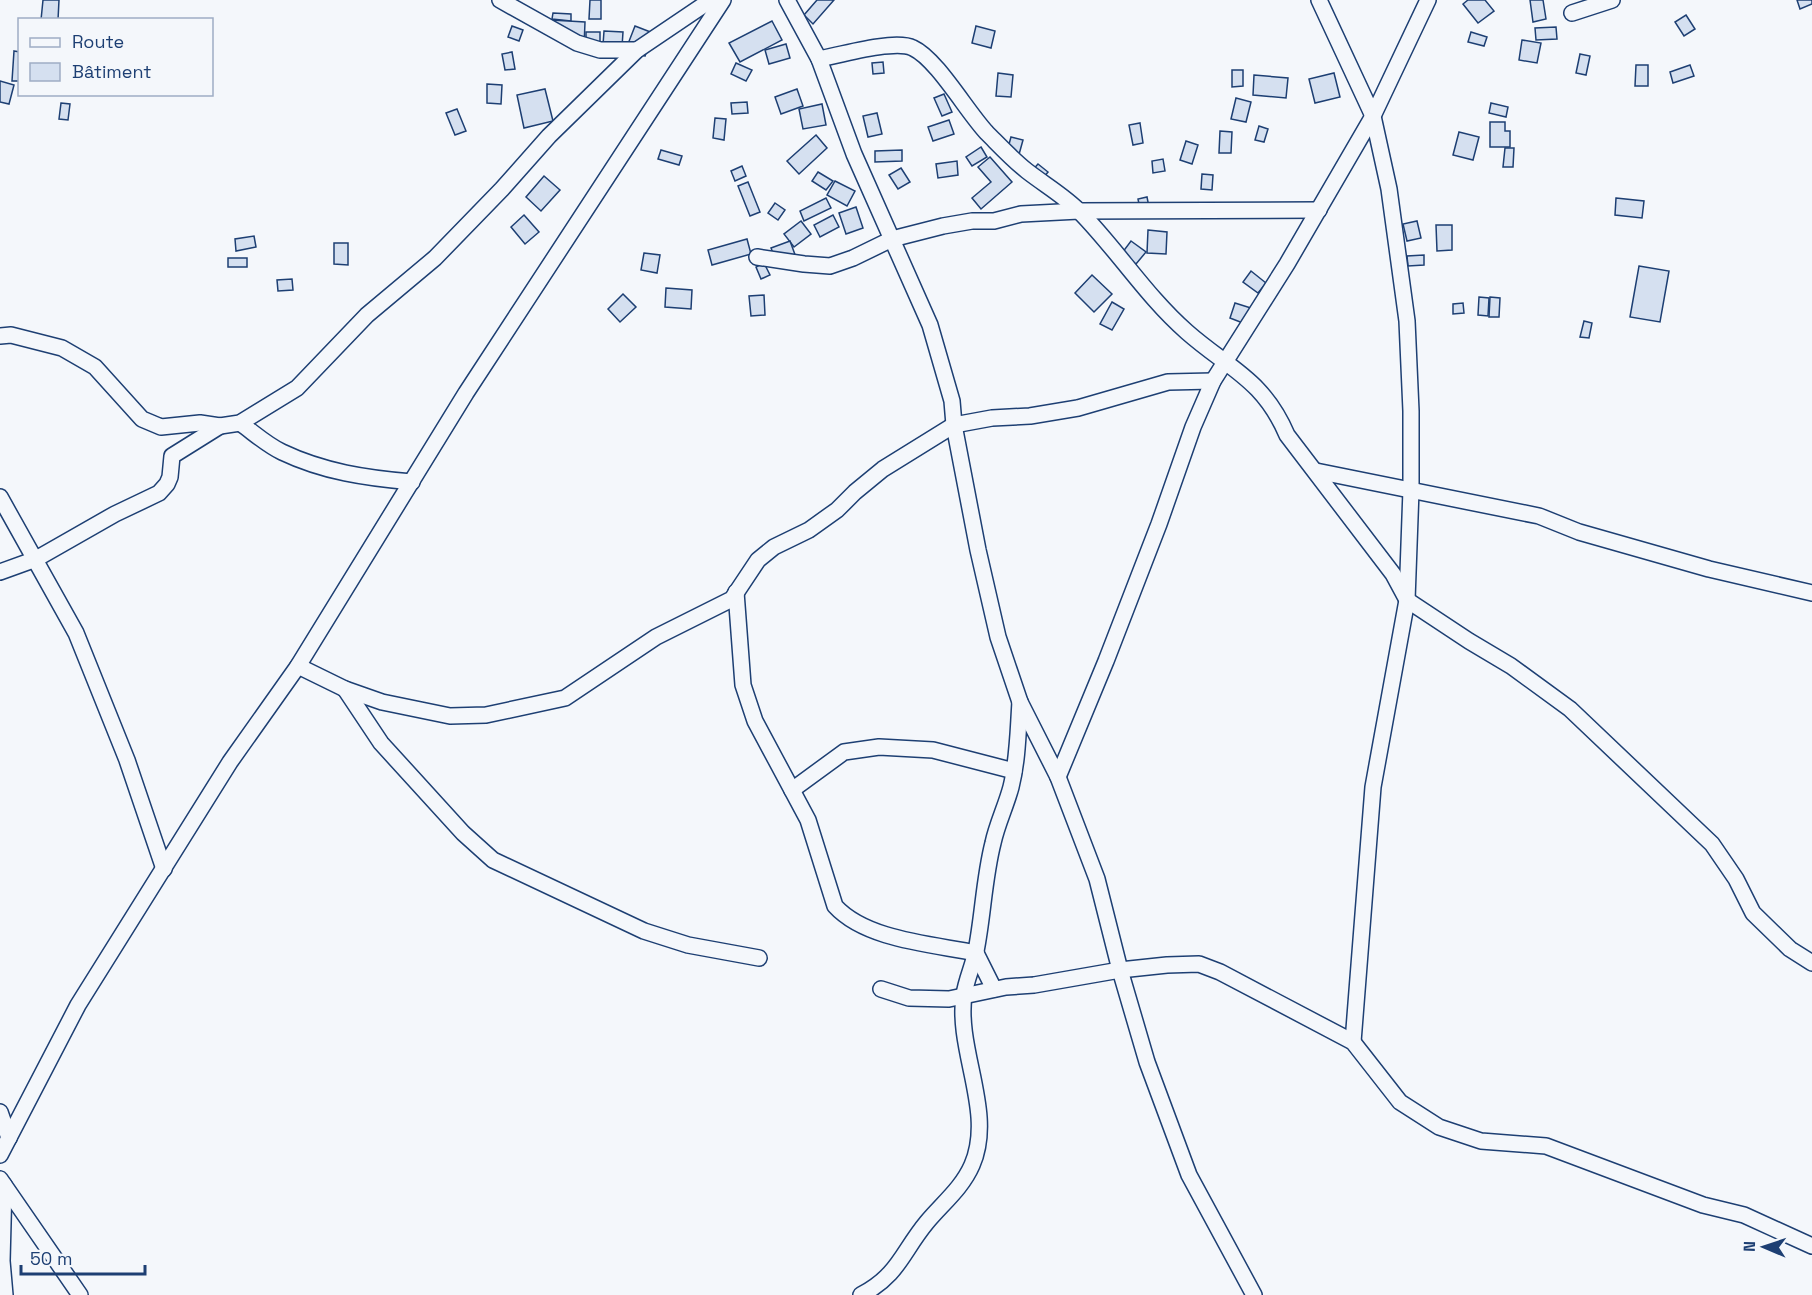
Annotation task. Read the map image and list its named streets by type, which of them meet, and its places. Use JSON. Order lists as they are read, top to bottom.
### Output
{
  "legend": ["Route", "Bâtiment"],
  "scale_bar": "50 m",
  "north": "left"
}
